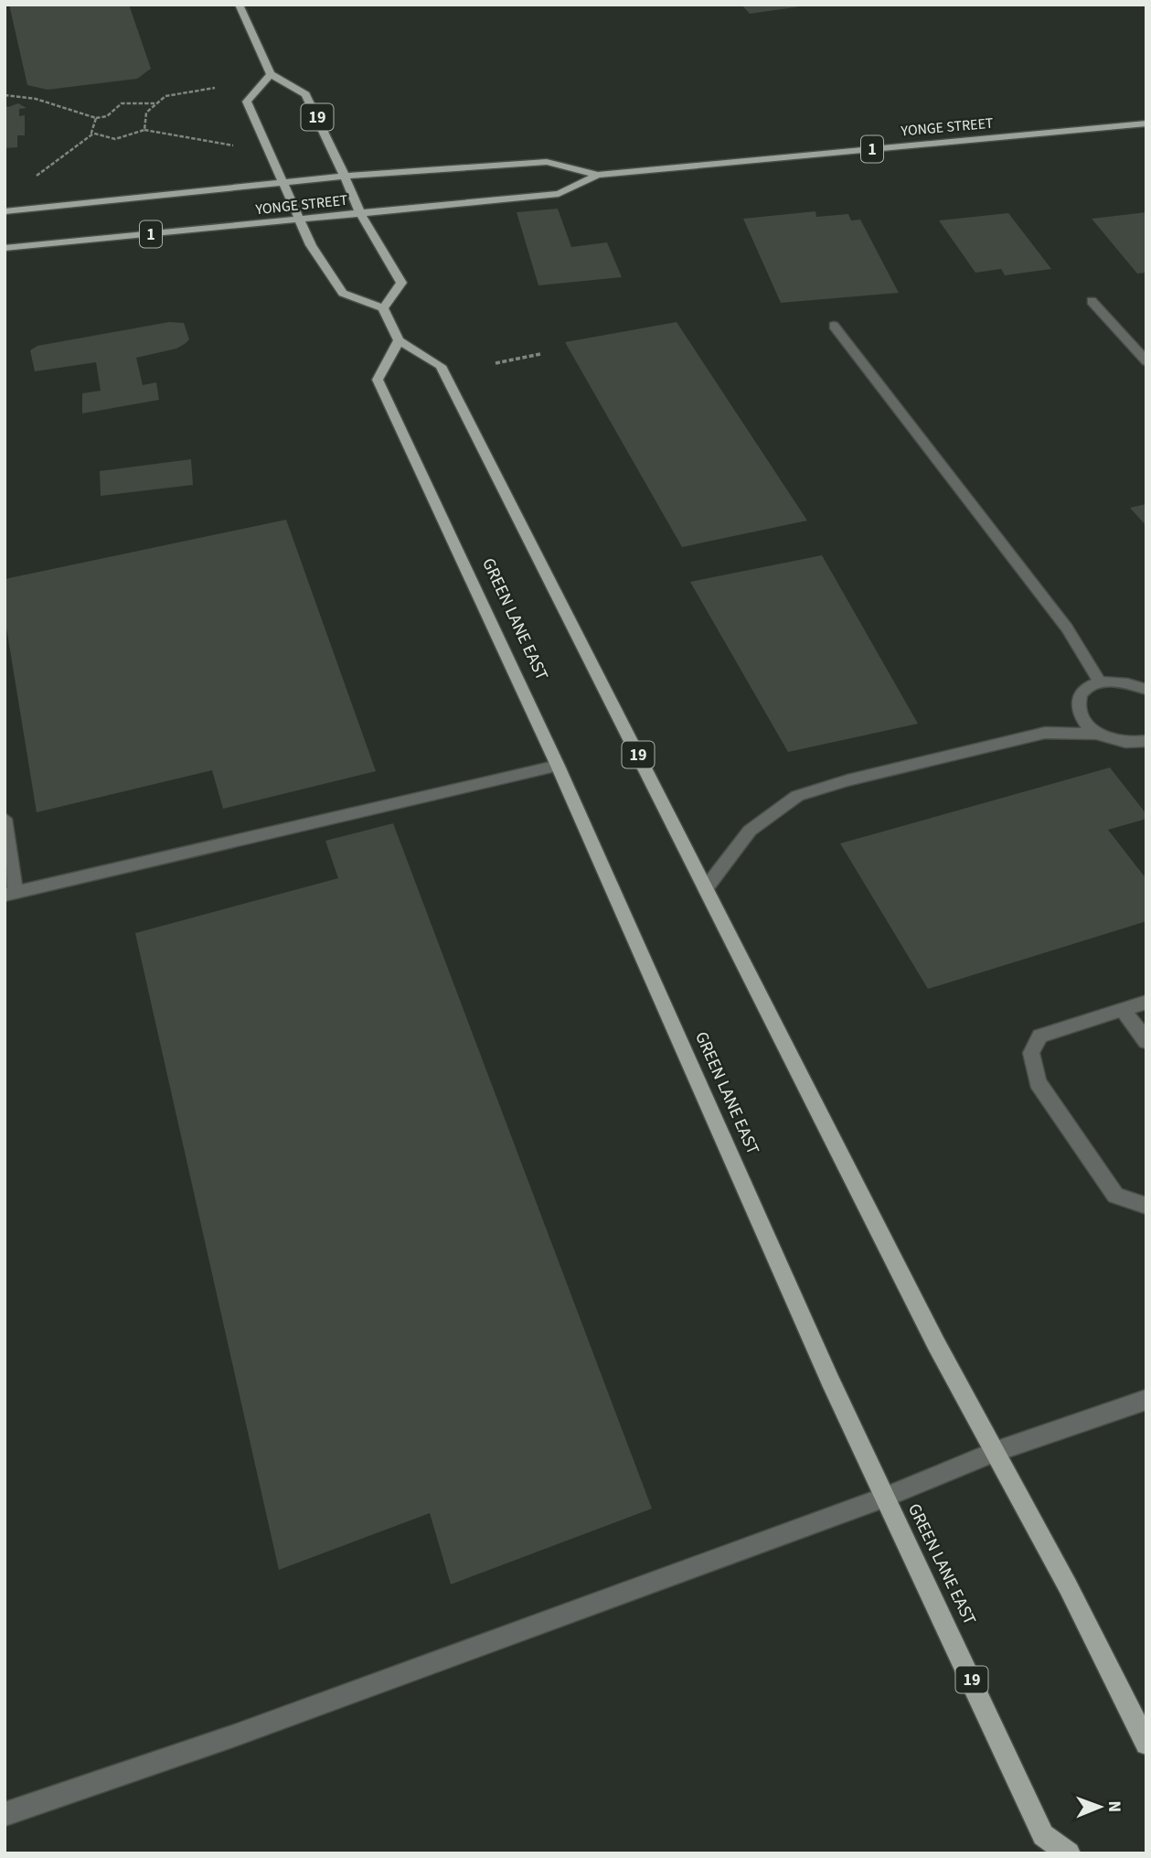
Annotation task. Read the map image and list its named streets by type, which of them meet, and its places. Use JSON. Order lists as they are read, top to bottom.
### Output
{
  "streets": {
    "main road": [
      "19",
      "YONGE STREET",
      "1",
      "GREEN LANE EAST"
    ]
  },
  "crossings": [
    ["19", "YONGE STREET"],
    ["19", "GREEN LANE EAST"]
  ],
  "north": "right"
}
